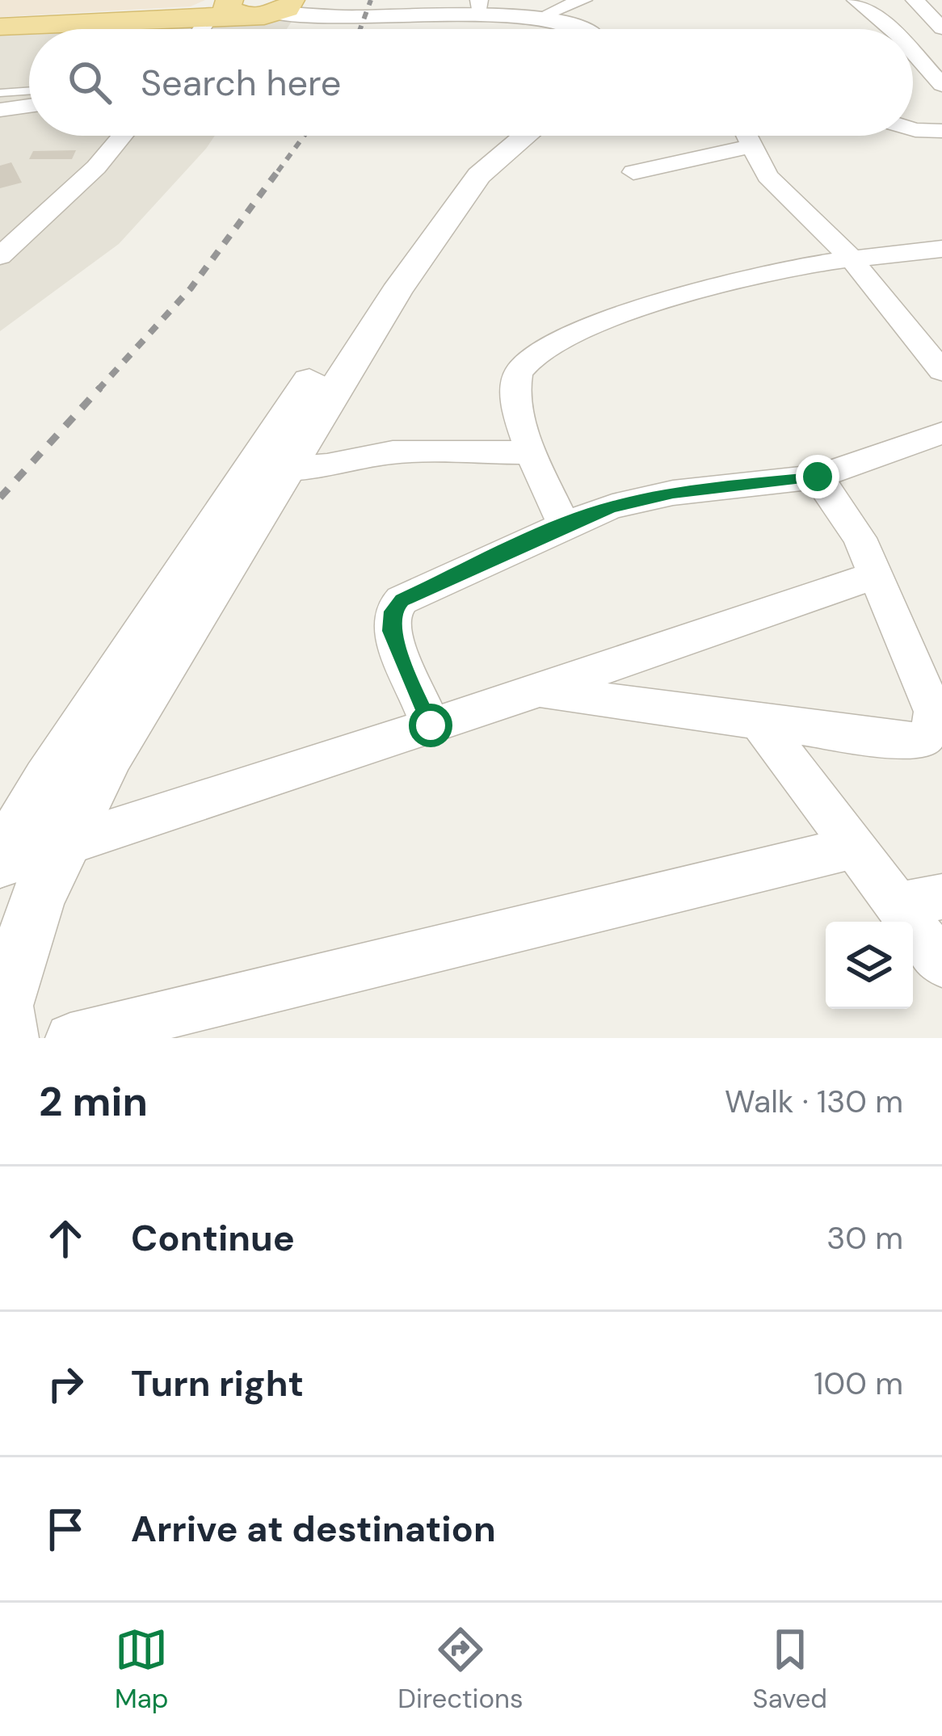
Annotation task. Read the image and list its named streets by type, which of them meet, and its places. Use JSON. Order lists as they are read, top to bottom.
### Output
{
  "page": {
    "search": "Search here",
    "heading": ["2 min", "Walk · 130 m"],
    "list": [
      ["Continue", "30 m"],
      ["Turn right", "100 m"],
      "Arrive at destination"
    ],
    "nav": ["Map", "Directions", "Saved"]
  }
}
